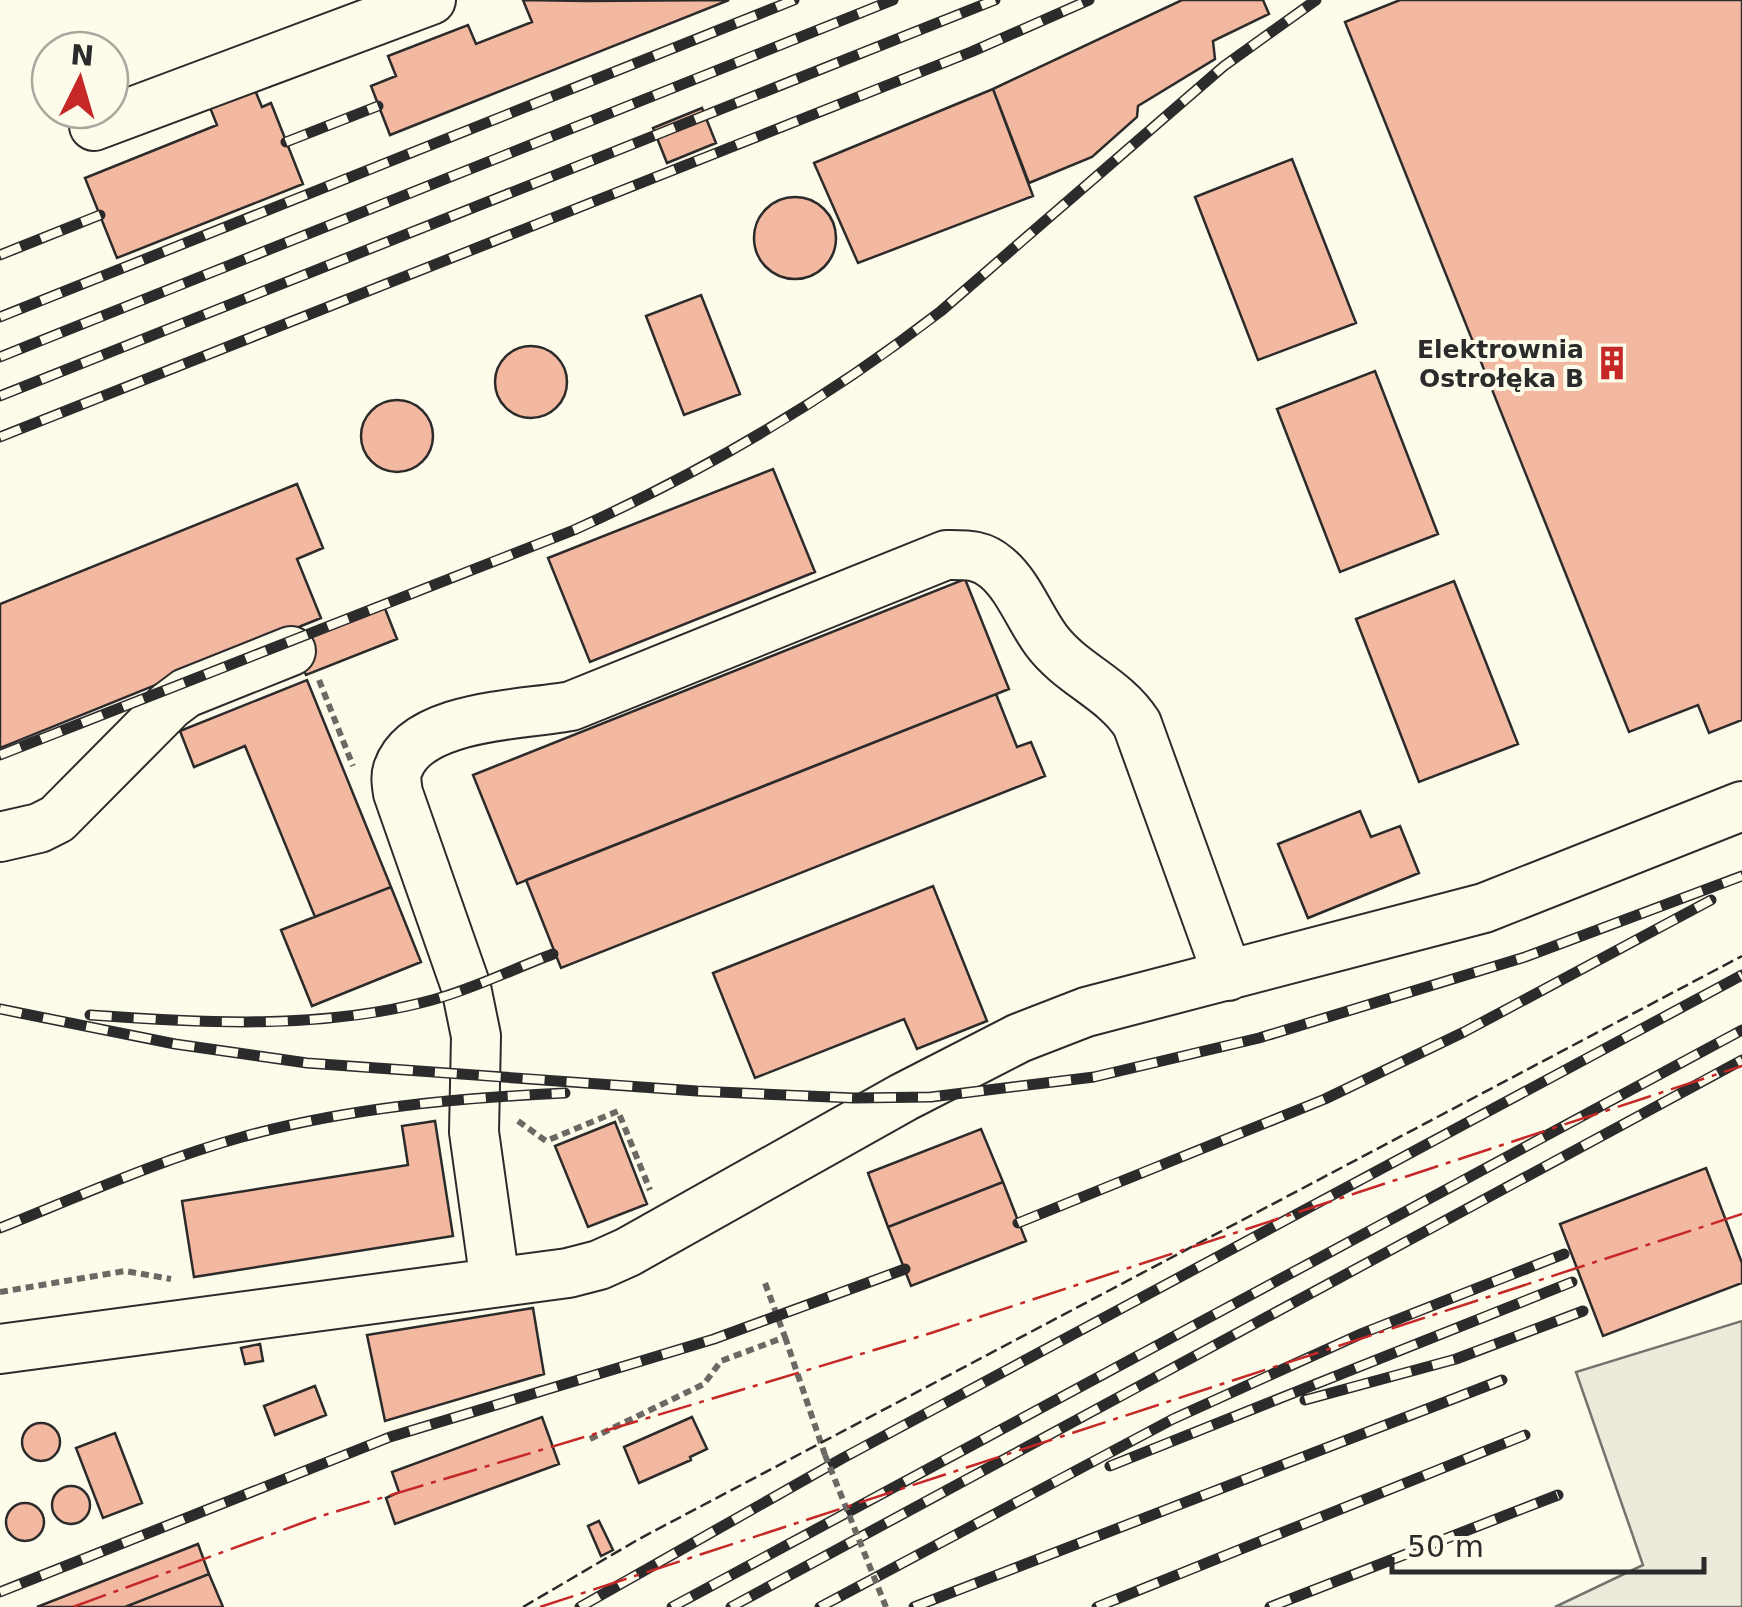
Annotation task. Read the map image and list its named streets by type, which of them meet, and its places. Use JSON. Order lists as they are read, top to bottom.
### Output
{
  "places": {
    "building": ["Elektrownia Ostrołęka B"]
  },
  "scale_bar": "50 m",
  "north": "top"
}
